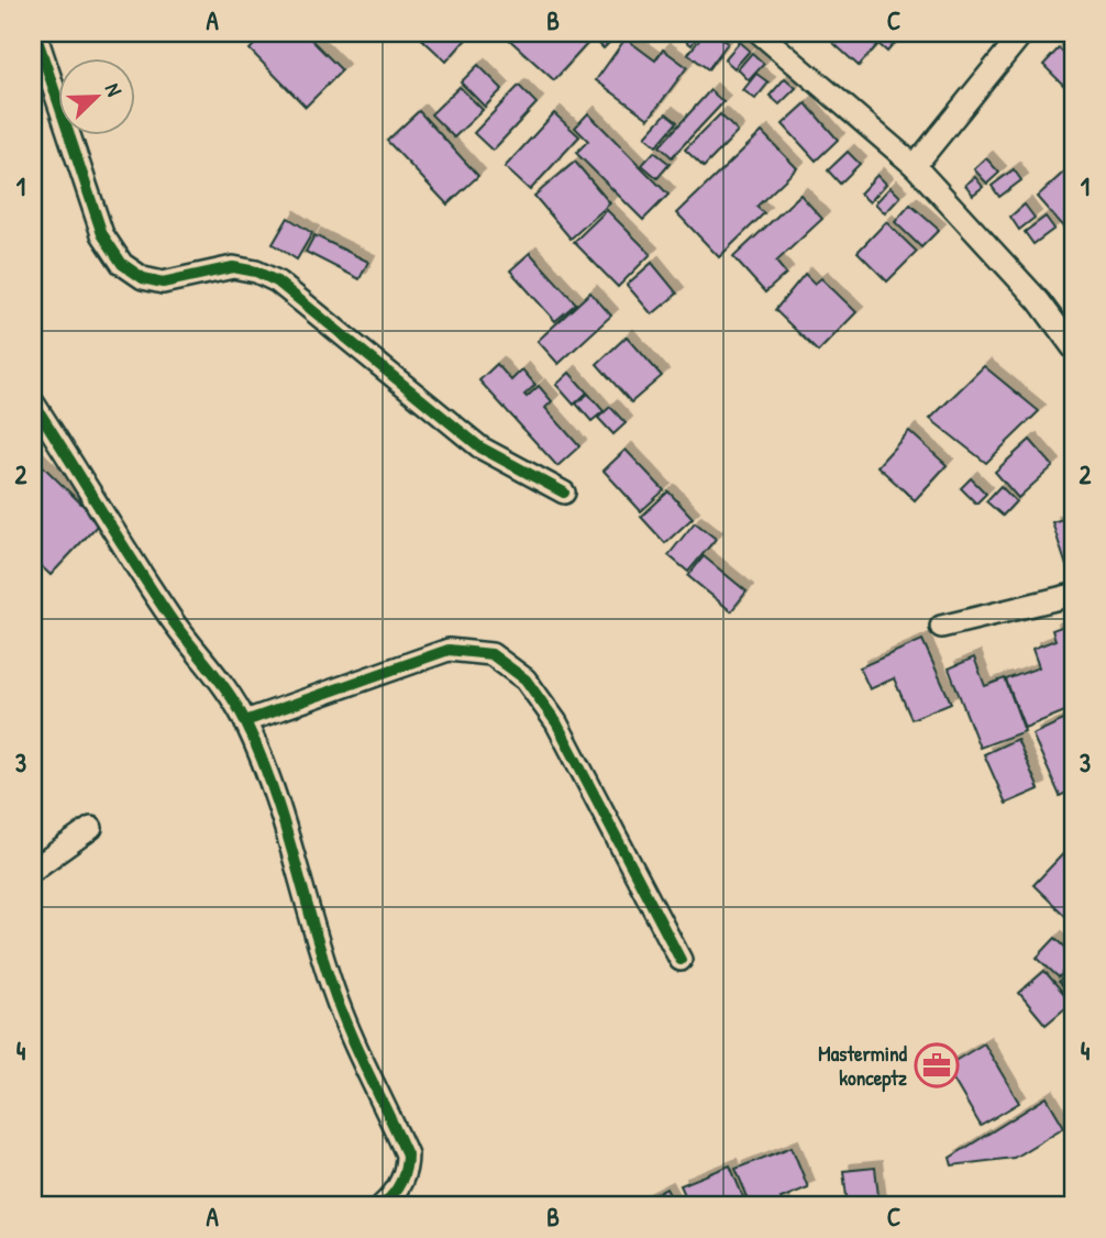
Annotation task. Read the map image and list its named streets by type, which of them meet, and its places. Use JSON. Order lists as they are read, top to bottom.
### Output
{
  "places": {
    "office": ["Mastermind konceptz"]
  },
  "north": "top right",
  "grid": {
    "columns": ["A", "B", "C"],
    "rows": [
      "1",
      "2",
      "3",
      "4"
    ]
  }
}
